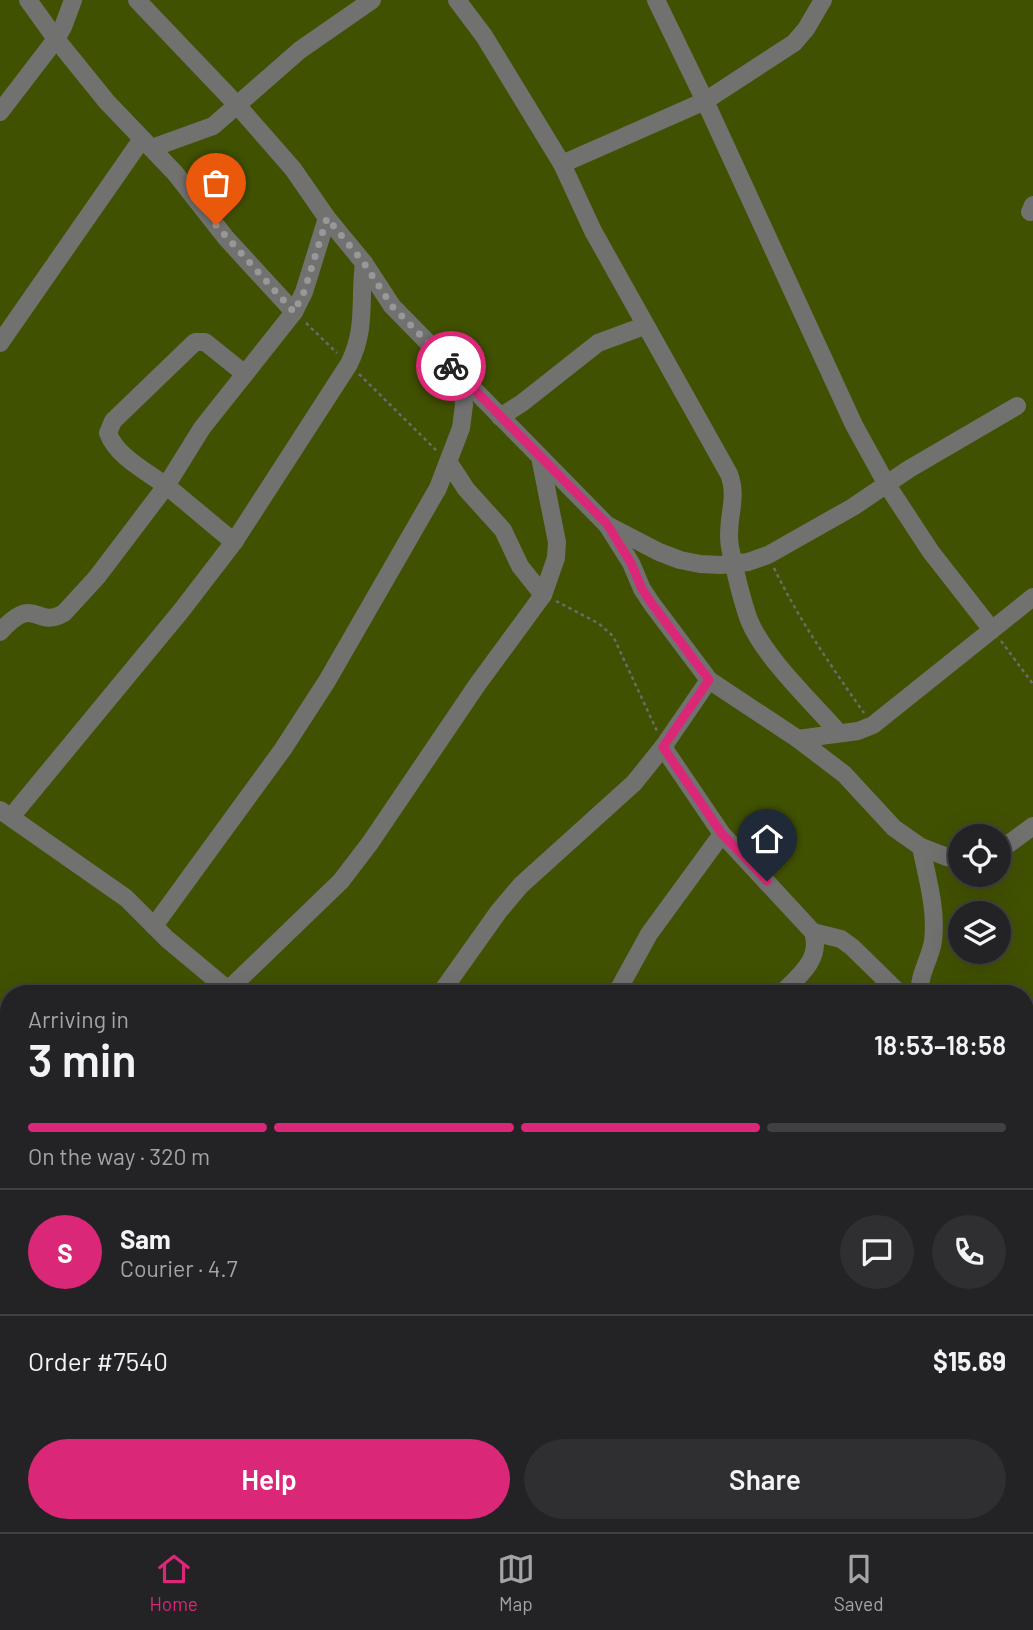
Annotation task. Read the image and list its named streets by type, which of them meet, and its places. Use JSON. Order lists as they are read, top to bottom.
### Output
{
  "page": {
    "heading": ["3 min", "Arriving in", "18:53–18:58"],
    "panel": [
      "Sam",
      "Courier · 4.7",
      "Order #7540",
      "$15.69"
    ],
    "bar": "On the way · 320 m",
    "round": "S",
    "buttons": ["Help", "Share"],
    "tabs": ["Home", "Map", "Saved"]
  }
}
